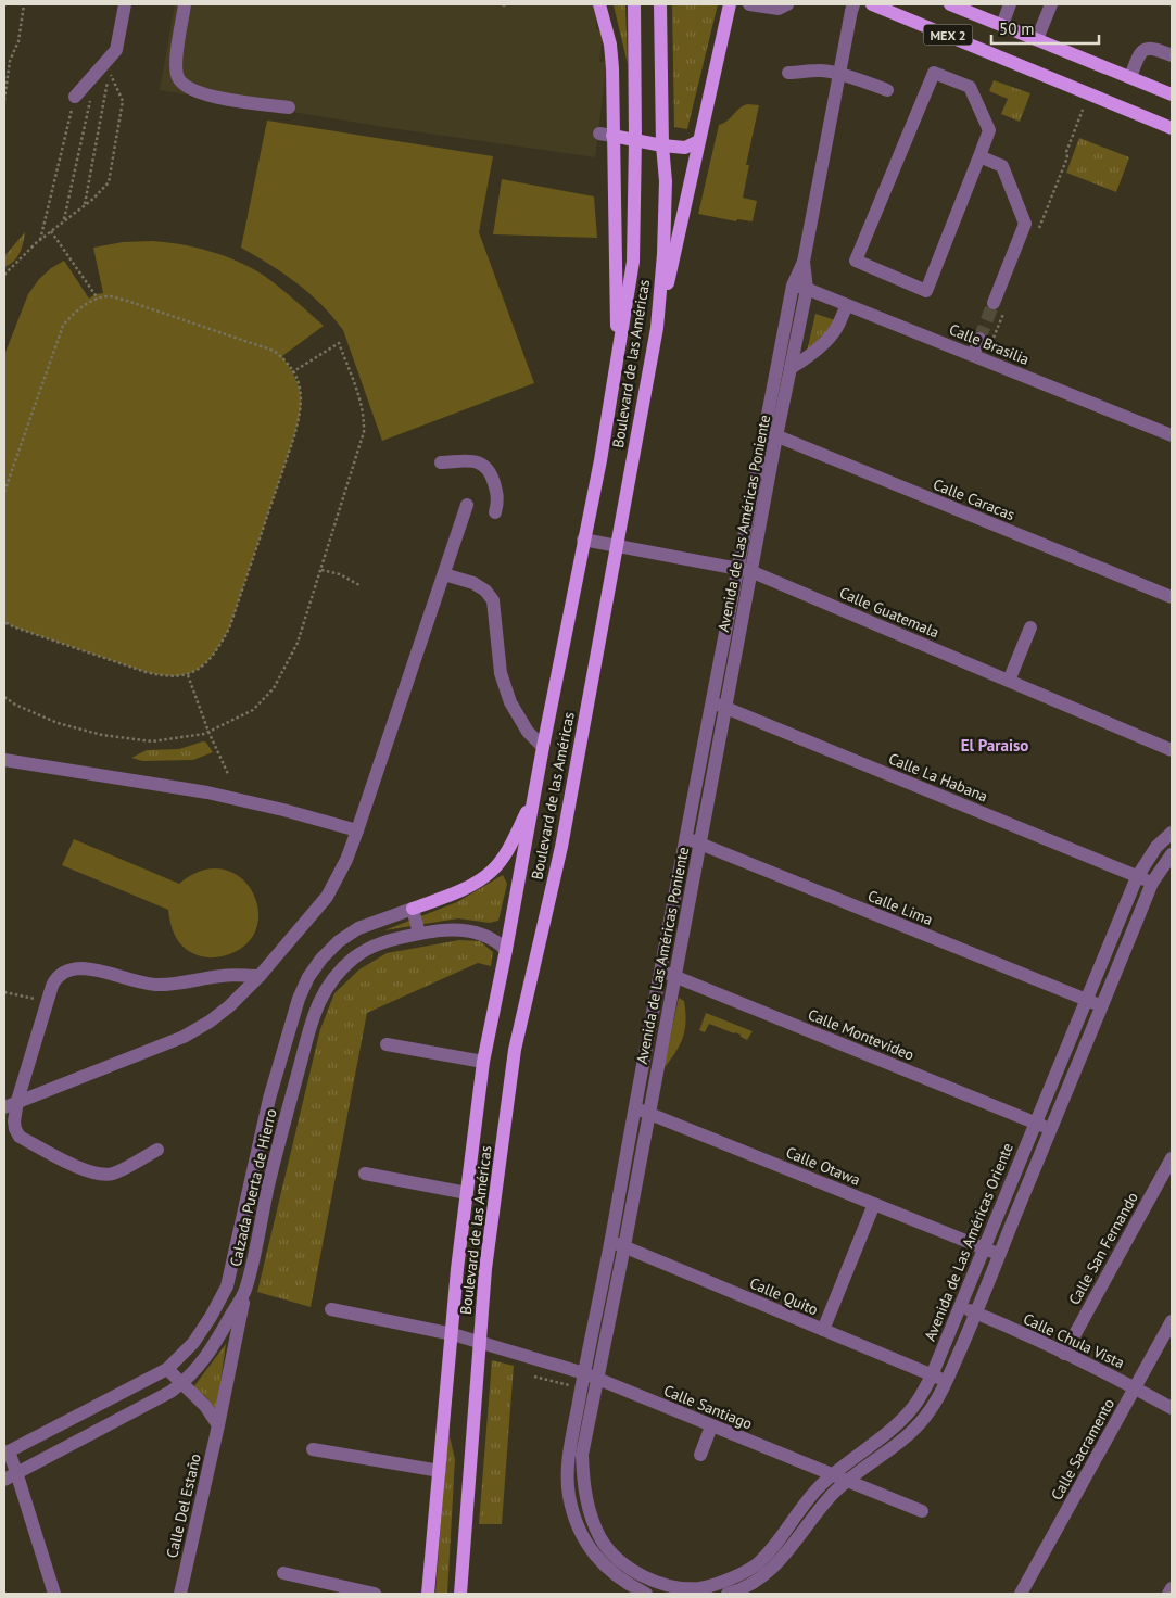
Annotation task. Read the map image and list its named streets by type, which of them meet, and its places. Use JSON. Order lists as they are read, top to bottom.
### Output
{
  "streets": {
    "main road": ["MEX 2", "Boulevard de las Américas"],
    "street": [
      "Calle Brasilia",
      "Calle Caracas",
      "Avenida de Las Américas Poniente",
      "Calle Guatemala",
      "Calle La Habana",
      "Calle Lima",
      "Calle Montevideo",
      "Calle Otawa",
      "Calzada Puerta de Hierro",
      "Avenida de Las Américas Oriente",
      "Calle San Fernando",
      "Calle Quito",
      "Calle Chula Vista",
      "Calle Santiago",
      "Calle Sacramento",
      "Calle Del Estaño"
    ]
  },
  "crossings": [
    ["Calle Brasilia", "Avenida de Las Américas Poniente"],
    ["Boulevard de las Américas", "Calle Guatemala"],
    ["Boulevard de las Américas", "Calzada Puerta de Hierro"],
    ["Boulevard de las Américas", "Calle Santiago"],
    ["Calle Caracas", "Avenida de Las Américas Poniente"],
    ["Avenida de Las Américas Poniente", "Calle Guatemala"],
    ["Avenida de Las Américas Poniente", "Calle La Habana"],
    ["Avenida de Las Américas Poniente", "Calle Lima"],
    ["Avenida de Las Américas Poniente", "Calle Montevideo"],
    ["Avenida de Las Américas Poniente", "Calle Otawa"],
    ["Avenida de Las Américas Poniente", "Avenida de Las Américas Oriente"],
    ["Avenida de Las Américas Poniente", "Calle Quito"],
    ["Avenida de Las Américas Poniente", "Calle Santiago"],
    ["Calle La Habana", "Avenida de Las Américas Oriente"],
    ["Calle Lima", "Avenida de Las Américas Oriente"],
    ["Calle Montevideo", "Avenida de Las Américas Oriente"],
    ["Calle Otawa", "Avenida de Las Américas Oriente"],
    ["Calzada Puerta de Hierro", "Calle Del Estaño"],
    ["Avenida de Las Américas Oriente", "Calle Quito"],
    ["Avenida de Las Américas Oriente", "Calle Chula Vista"],
    ["Avenida de Las Américas Oriente", "Calle Santiago"],
    ["Calle San Fernando", "Calle Chula Vista"],
    ["Calle Chula Vista", "Calle Sacramento"]
  ],
  "districts": ["El Paraiso"],
  "scale_bar": "50 m"
}
